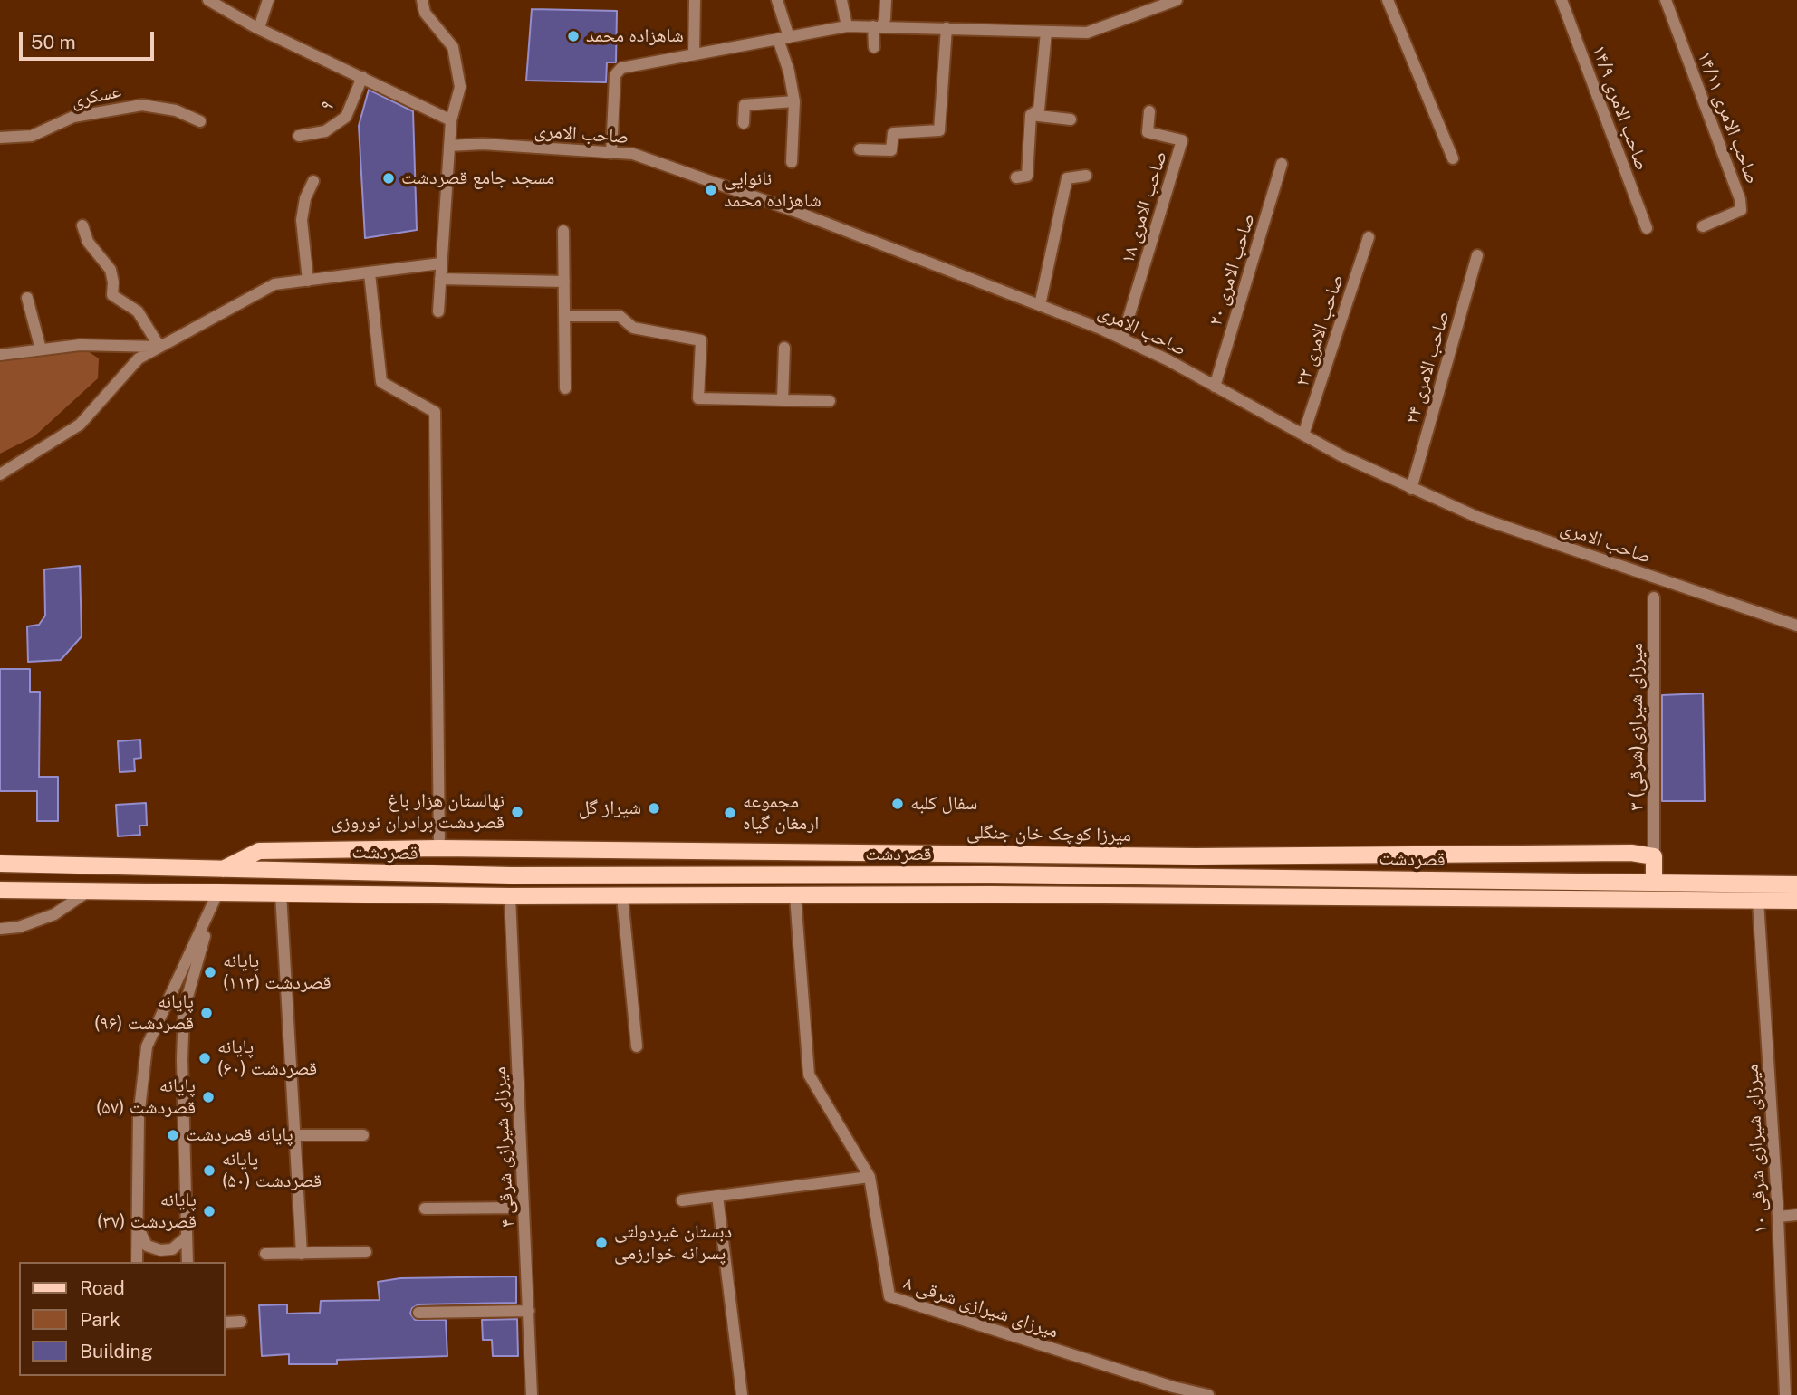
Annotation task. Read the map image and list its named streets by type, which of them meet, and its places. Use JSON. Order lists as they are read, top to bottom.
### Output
{
  "streets": {
    "main road": ["میرزا کوچک خان جنگلی", "قصردشت"],
    "street": [
      "عسکری",
      "۹",
      "۱۴/۹ صاحب الامری",
      "۱۴/۱۱ صاحب الامری",
      "صاحب الامری",
      "۱۸ صاحب الامری",
      "۲۰ صاحب الامری",
      "۲۲ صاحب الامری",
      "۲۴ صاحب الامری",
      "۳ میرزای شیرازی(شرقی)",
      "۴ میرزای شیرازی شرقی",
      "۱۰ میرزای شیرازی شرقی",
      "۸ میرزای شیرازی شرقی"
    ]
  },
  "crossings": [
    ["صاحب الامری", "۱۸ صاحب الامری"],
    ["صاحب الامری", "۲۰ صاحب الامری"],
    ["صاحب الامری", "۲۲ صاحب الامری"],
    ["صاحب الامری", "۲۴ صاحب الامری"],
    ["۳ میرزای شیرازی(شرقی)", "میرزا کوچک خان جنگلی"],
    ["میرزا کوچک خان جنگلی", "قصردشت"],
    ["قصردشت", "۴ میرزای شیرازی شرقی"],
    ["قصردشت", "۱۰ میرزای شیرازی شرقی"],
    ["قصردشت", "۸ میرزای شیرازی شرقی"]
  ],
  "places": [
    "شاهزاده محمد",
    "مسجد جامع قصردشت",
    "نانوایی شاهزاده محمد",
    "سفال کلبه",
    "شیراز گل",
    "نهالستان هزار باغ قصردشت برادران نوروزی",
    "مجموعه ارمغان گیاه",
    "پایانه قصردشت (۱۱۳)",
    "پایانه قصردشت (۹۶)",
    "پایانه قصردشت (۶۰)",
    "پایانه قصردشت (۵۷)",
    "پایانه قصردشت",
    "پایانه قصردشت (۵۰)",
    "پایانه قصردشت (۳۷)",
    "دبستان غیردولتی پسرانه خوارزمی"
  ],
  "legend": ["Road", "Park", "Building"],
  "scale_bar": "50 m"
}
